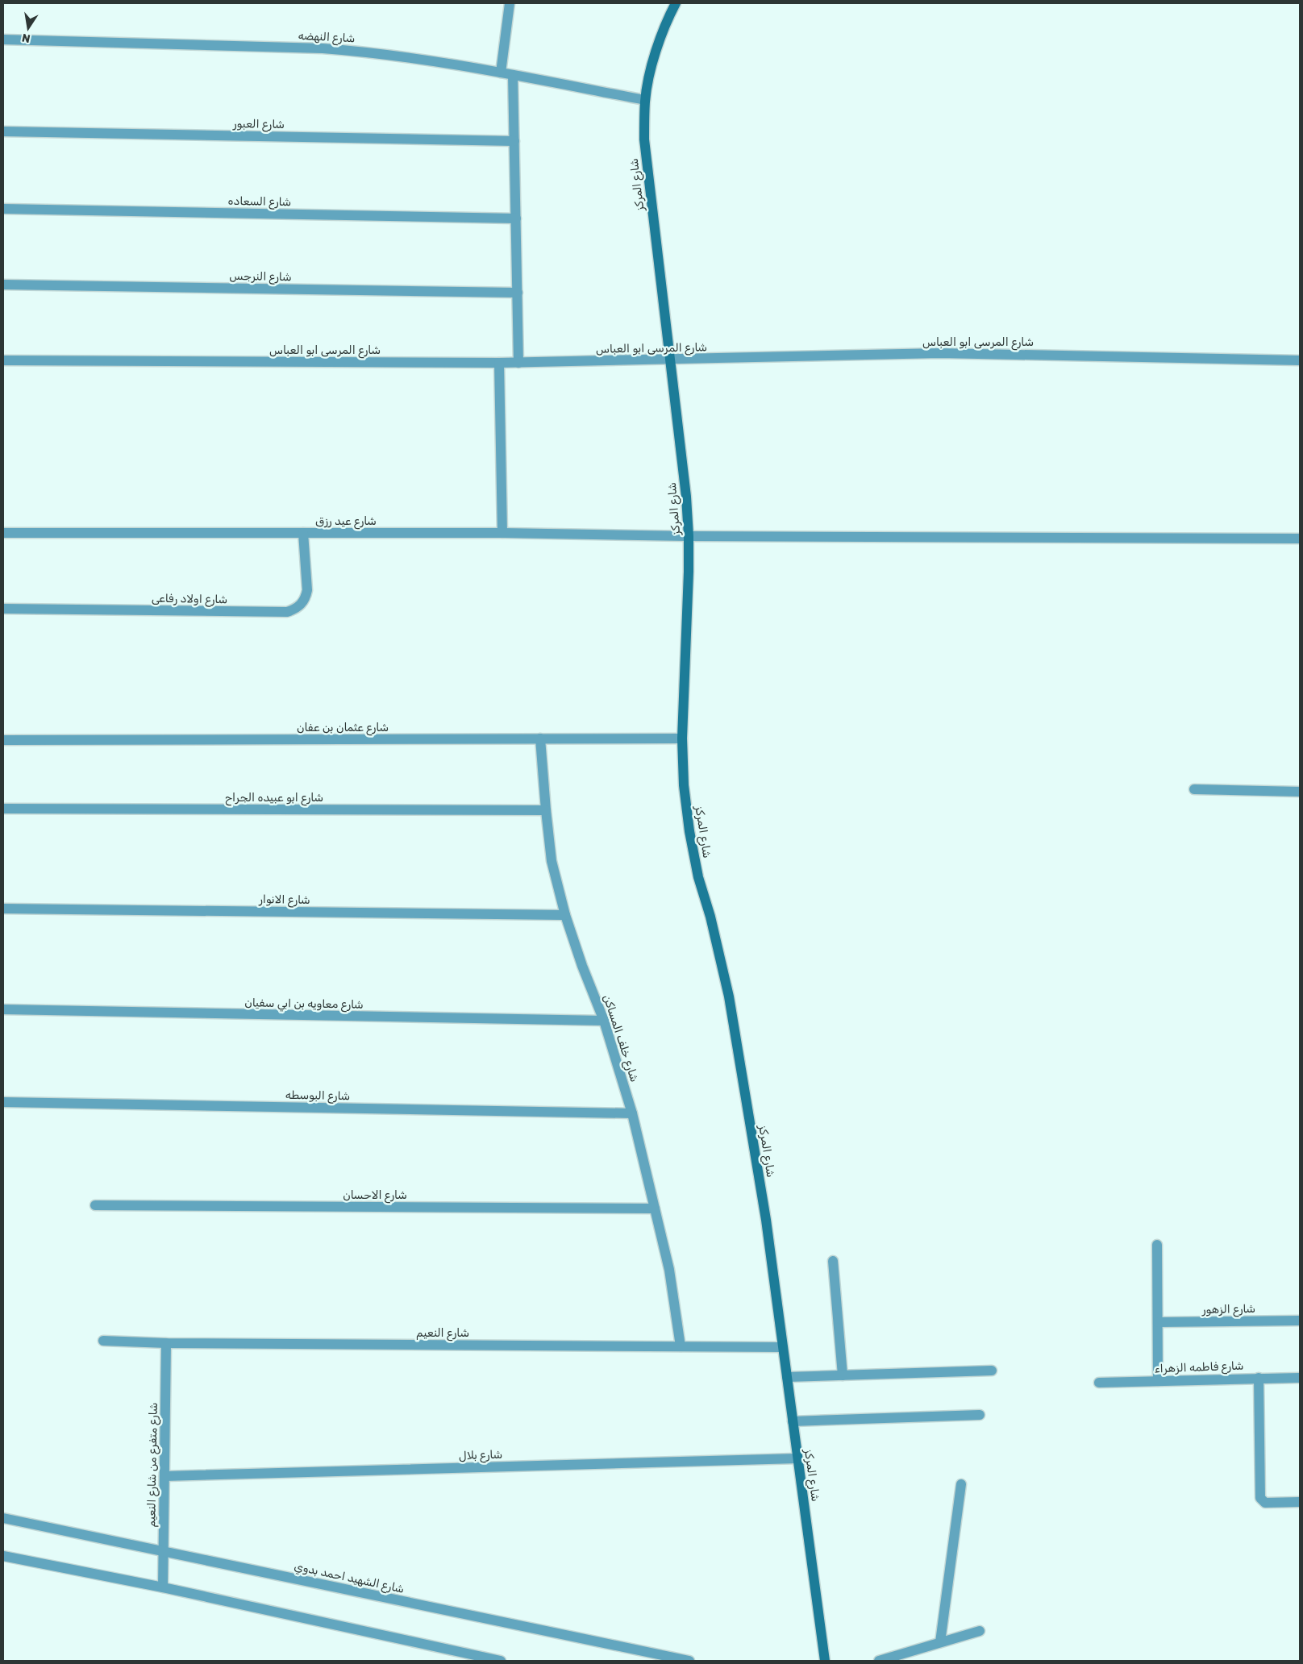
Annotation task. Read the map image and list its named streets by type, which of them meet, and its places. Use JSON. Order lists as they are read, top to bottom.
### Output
{
  "streets": {
    "main road": ["شارع المركز"],
    "street": [
      "شارع النهضه",
      "شارع العبور",
      "شارع السعاده",
      "شارع النرجس",
      "شارع المرسى ابو العباس",
      "شارع عيد رزق",
      "شارع اولاد رفاعى",
      "شارع عثمان بن عفان",
      "شارع ابو عبيده الجراح",
      "شارع الانوار",
      "شارع معاويه بن ابي سفيان",
      "شارع خلف المساكن",
      "شارع البوسطه",
      "شارع الاحسان",
      "شارع الزهور",
      "شارع النعيم",
      "شارع فاطمه الزهراء",
      "شارع بلال",
      "شارع متفرع من شارع النعيم",
      "شارع الشهيد احمد بدوي"
    ]
  },
  "crossings": [
    ["شارع النهضه", "شارع المركز"],
    ["شارع المركز", "شارع المرسى ابو العباس"],
    ["شارع المركز", "شارع عيد رزق"],
    ["شارع المركز", "شارع عثمان بن عفان"],
    ["شارع المركز", "شارع النعيم"],
    ["شارع المركز", "شارع بلال"],
    ["شارع عيد رزق", "شارع اولاد رفاعى"],
    ["شارع عثمان بن عفان", "شارع خلف المساكن"],
    ["شارع ابو عبيده الجراح", "شارع خلف المساكن"],
    ["شارع الانوار", "شارع خلف المساكن"],
    ["شارع معاويه بن ابي سفيان", "شارع خلف المساكن"],
    ["شارع خلف المساكن", "شارع البوسطه"],
    ["شارع خلف المساكن", "شارع الاحسان"],
    ["شارع خلف المساكن", "شارع النعيم"],
    ["شارع النعيم", "شارع متفرع من شارع النعيم"],
    ["شارع بلال", "شارع متفرع من شارع النعيم"],
    ["شارع متفرع من شارع النعيم", "شارع الشهيد احمد بدوي"]
  ],
  "north": "bottom"
}
